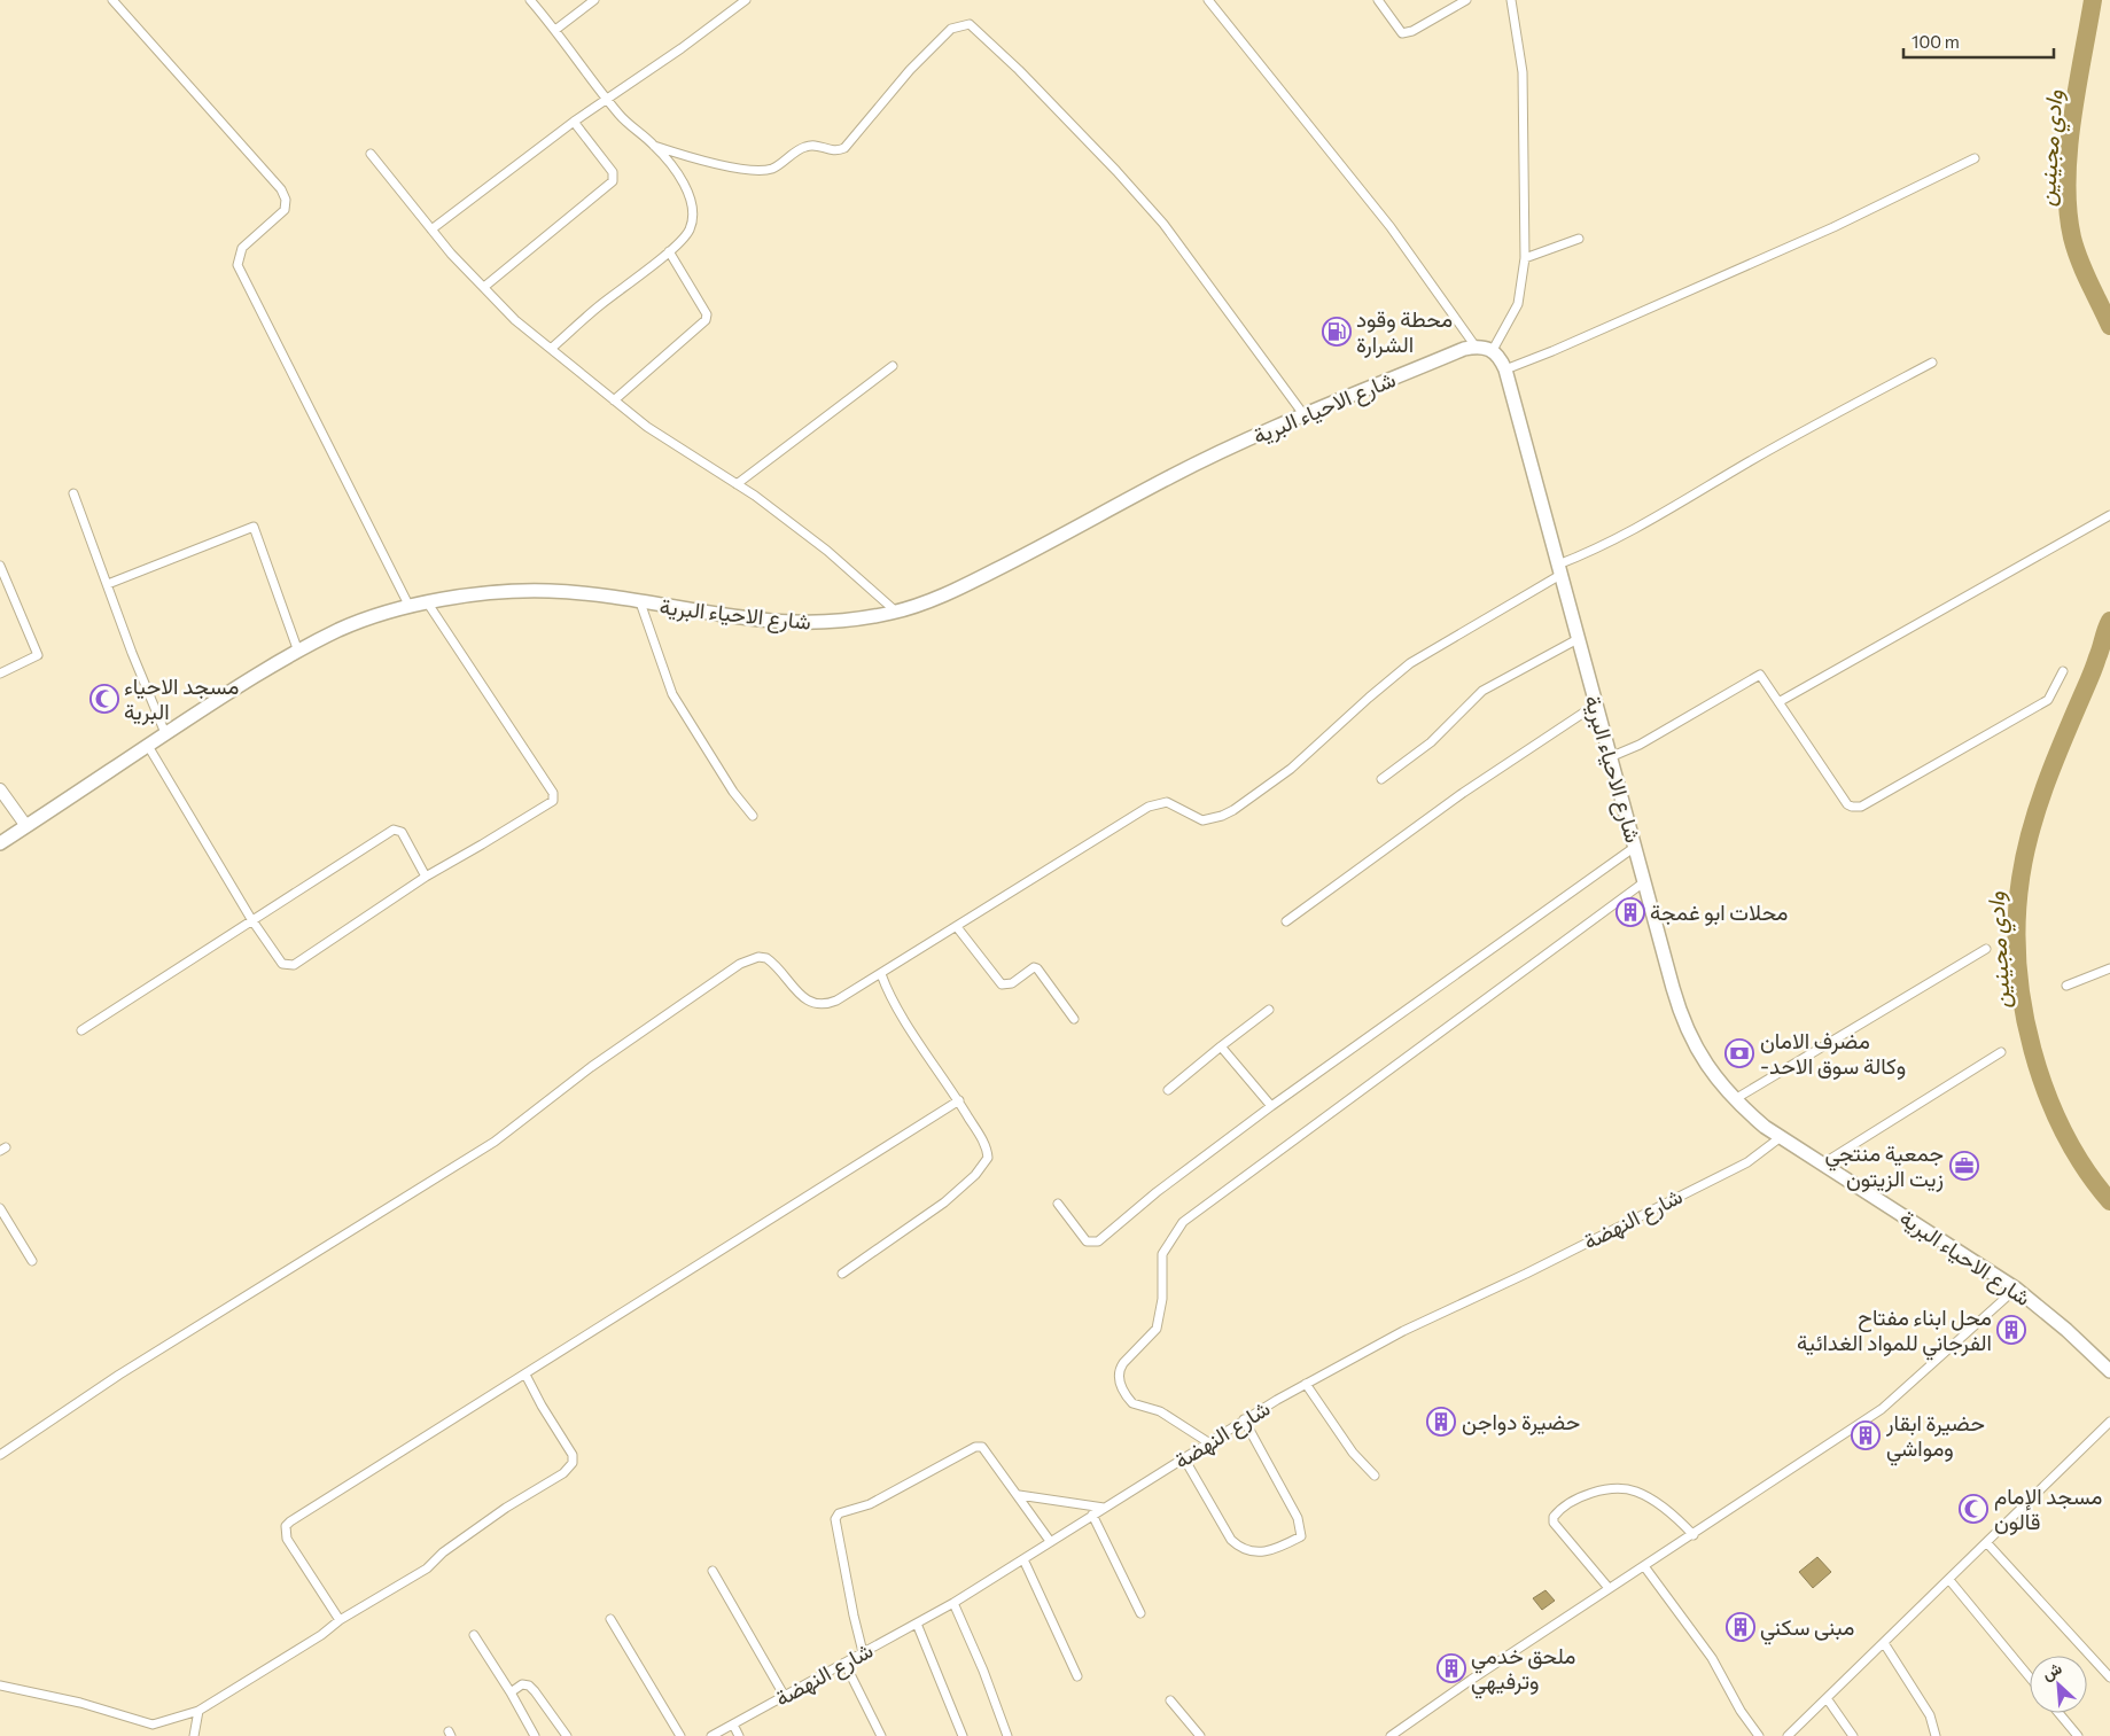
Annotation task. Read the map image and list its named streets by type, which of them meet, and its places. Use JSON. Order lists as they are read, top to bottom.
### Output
{
  "streets": {
    "main road": ["شارع الاحياء البرية"],
    "street": ["شارع النهضة"]
  },
  "crossings": [
    ["شارع الاحياء البرية", "شارع النهضة"]
  ],
  "water": ["وادي مجينين"],
  "places": {
    "fuel station": ["محطة وقود الشرارة"],
    "mosque": ["مسجد الاحياء البرية", "مسجد الإمام قالون"],
    "building": [
      "محلات ابو غمجة",
      "محل ابناء مفتاح الفرجاني للمواد الغدائية",
      "حضيرة دواجن",
      "حضيرة ابقار ومواشي",
      "مبنى سكني",
      "ملحق خدمي وترفيهي"
    ],
    "bank": ["مضرف الامان -وكالة سوق الاحد"],
    "office": ["جمعية منتجي زيت الزيتون"]
  },
  "scale_bar": "100 m",
  "north": "top left"
}
